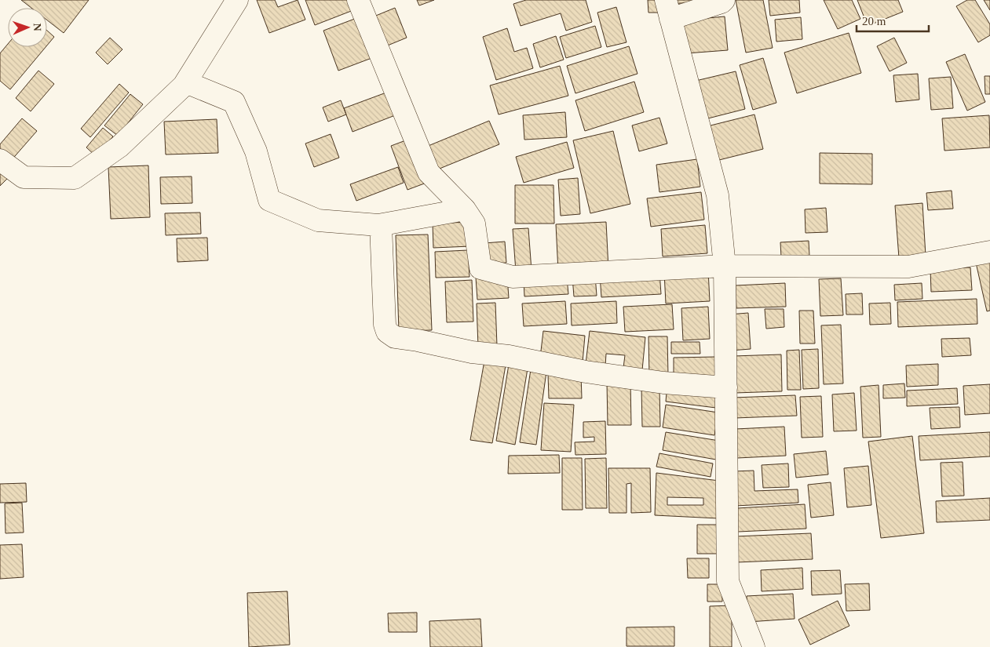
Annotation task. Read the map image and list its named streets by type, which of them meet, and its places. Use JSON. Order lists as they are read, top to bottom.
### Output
{
  "scale_bar": "20 m",
  "north": "right"
}
